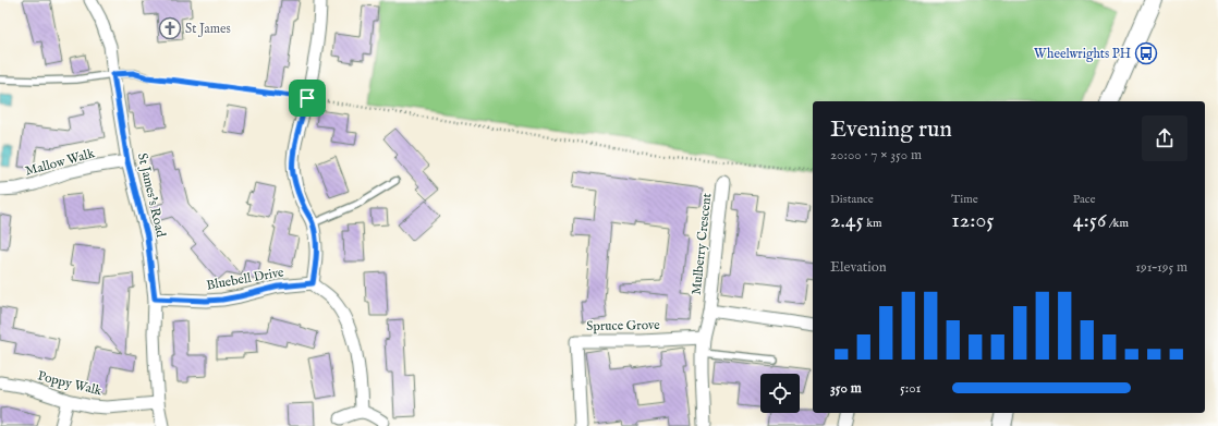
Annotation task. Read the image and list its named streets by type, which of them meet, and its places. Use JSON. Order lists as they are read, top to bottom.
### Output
{
  "streets": {
    "street": [
      "Mallow Walk",
      "St James's Road",
      "Mulberry Crescent",
      "Bluebell Drive",
      "Spruce Grove",
      "Poppy Walk"
    ]
  },
  "crossings": [
    ["Mallow Walk", "St James's Road"],
    ["St James's Road", "Bluebell Drive"],
    ["St James's Road", "Poppy Walk"],
    ["Mulberry Crescent", "Spruce Grove"]
  ],
  "places": {
    "church": ["St James"],
    "bus stop": ["Wheelwrights PH"]
  },
  "page": {
    "heading": ["Evening run", "20:00 · 7 × 350 m"],
    "stats": [
      ["Distance", "2.45 km"],
      ["Time", "12:05"],
      ["Pace", "4:56 /km"]
    ],
    "chart": ["Elevation", "191–195 m"],
    "list": [
      {
        "name": "350 m",
        "note": "5:01"
      }
    ]
  }
}
